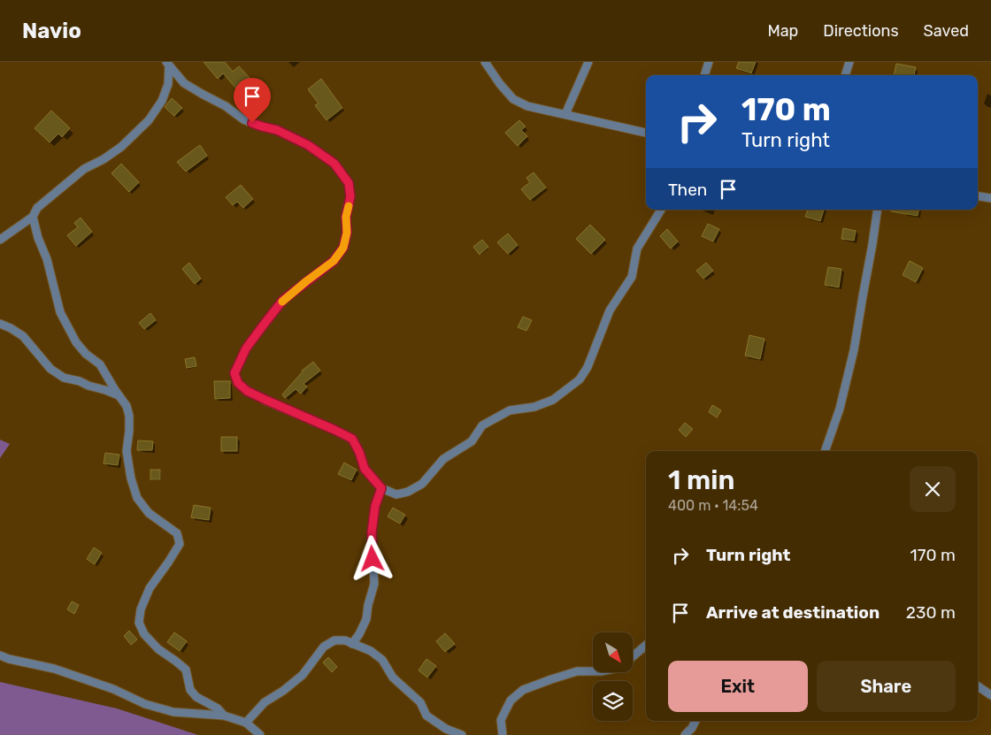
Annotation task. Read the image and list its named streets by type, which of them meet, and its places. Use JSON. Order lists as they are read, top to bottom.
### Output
{
  "north": "bottom right",
  "page": {
    "header": "Navio",
    "nav": ["Map", "Directions", "Saved"],
    "turn": ["170 m", "Turn right"],
    "then": "Then",
    "heading": ["1 min", "400 m · 14:54"],
    "list": [
      {
        "name": "Turn right",
        "value": "170 m"
      },
      {
        "name": "Arrive at destination",
        "value": "230 m"
      }
    ],
    "buttons": ["Exit", "Share"]
  }
}
